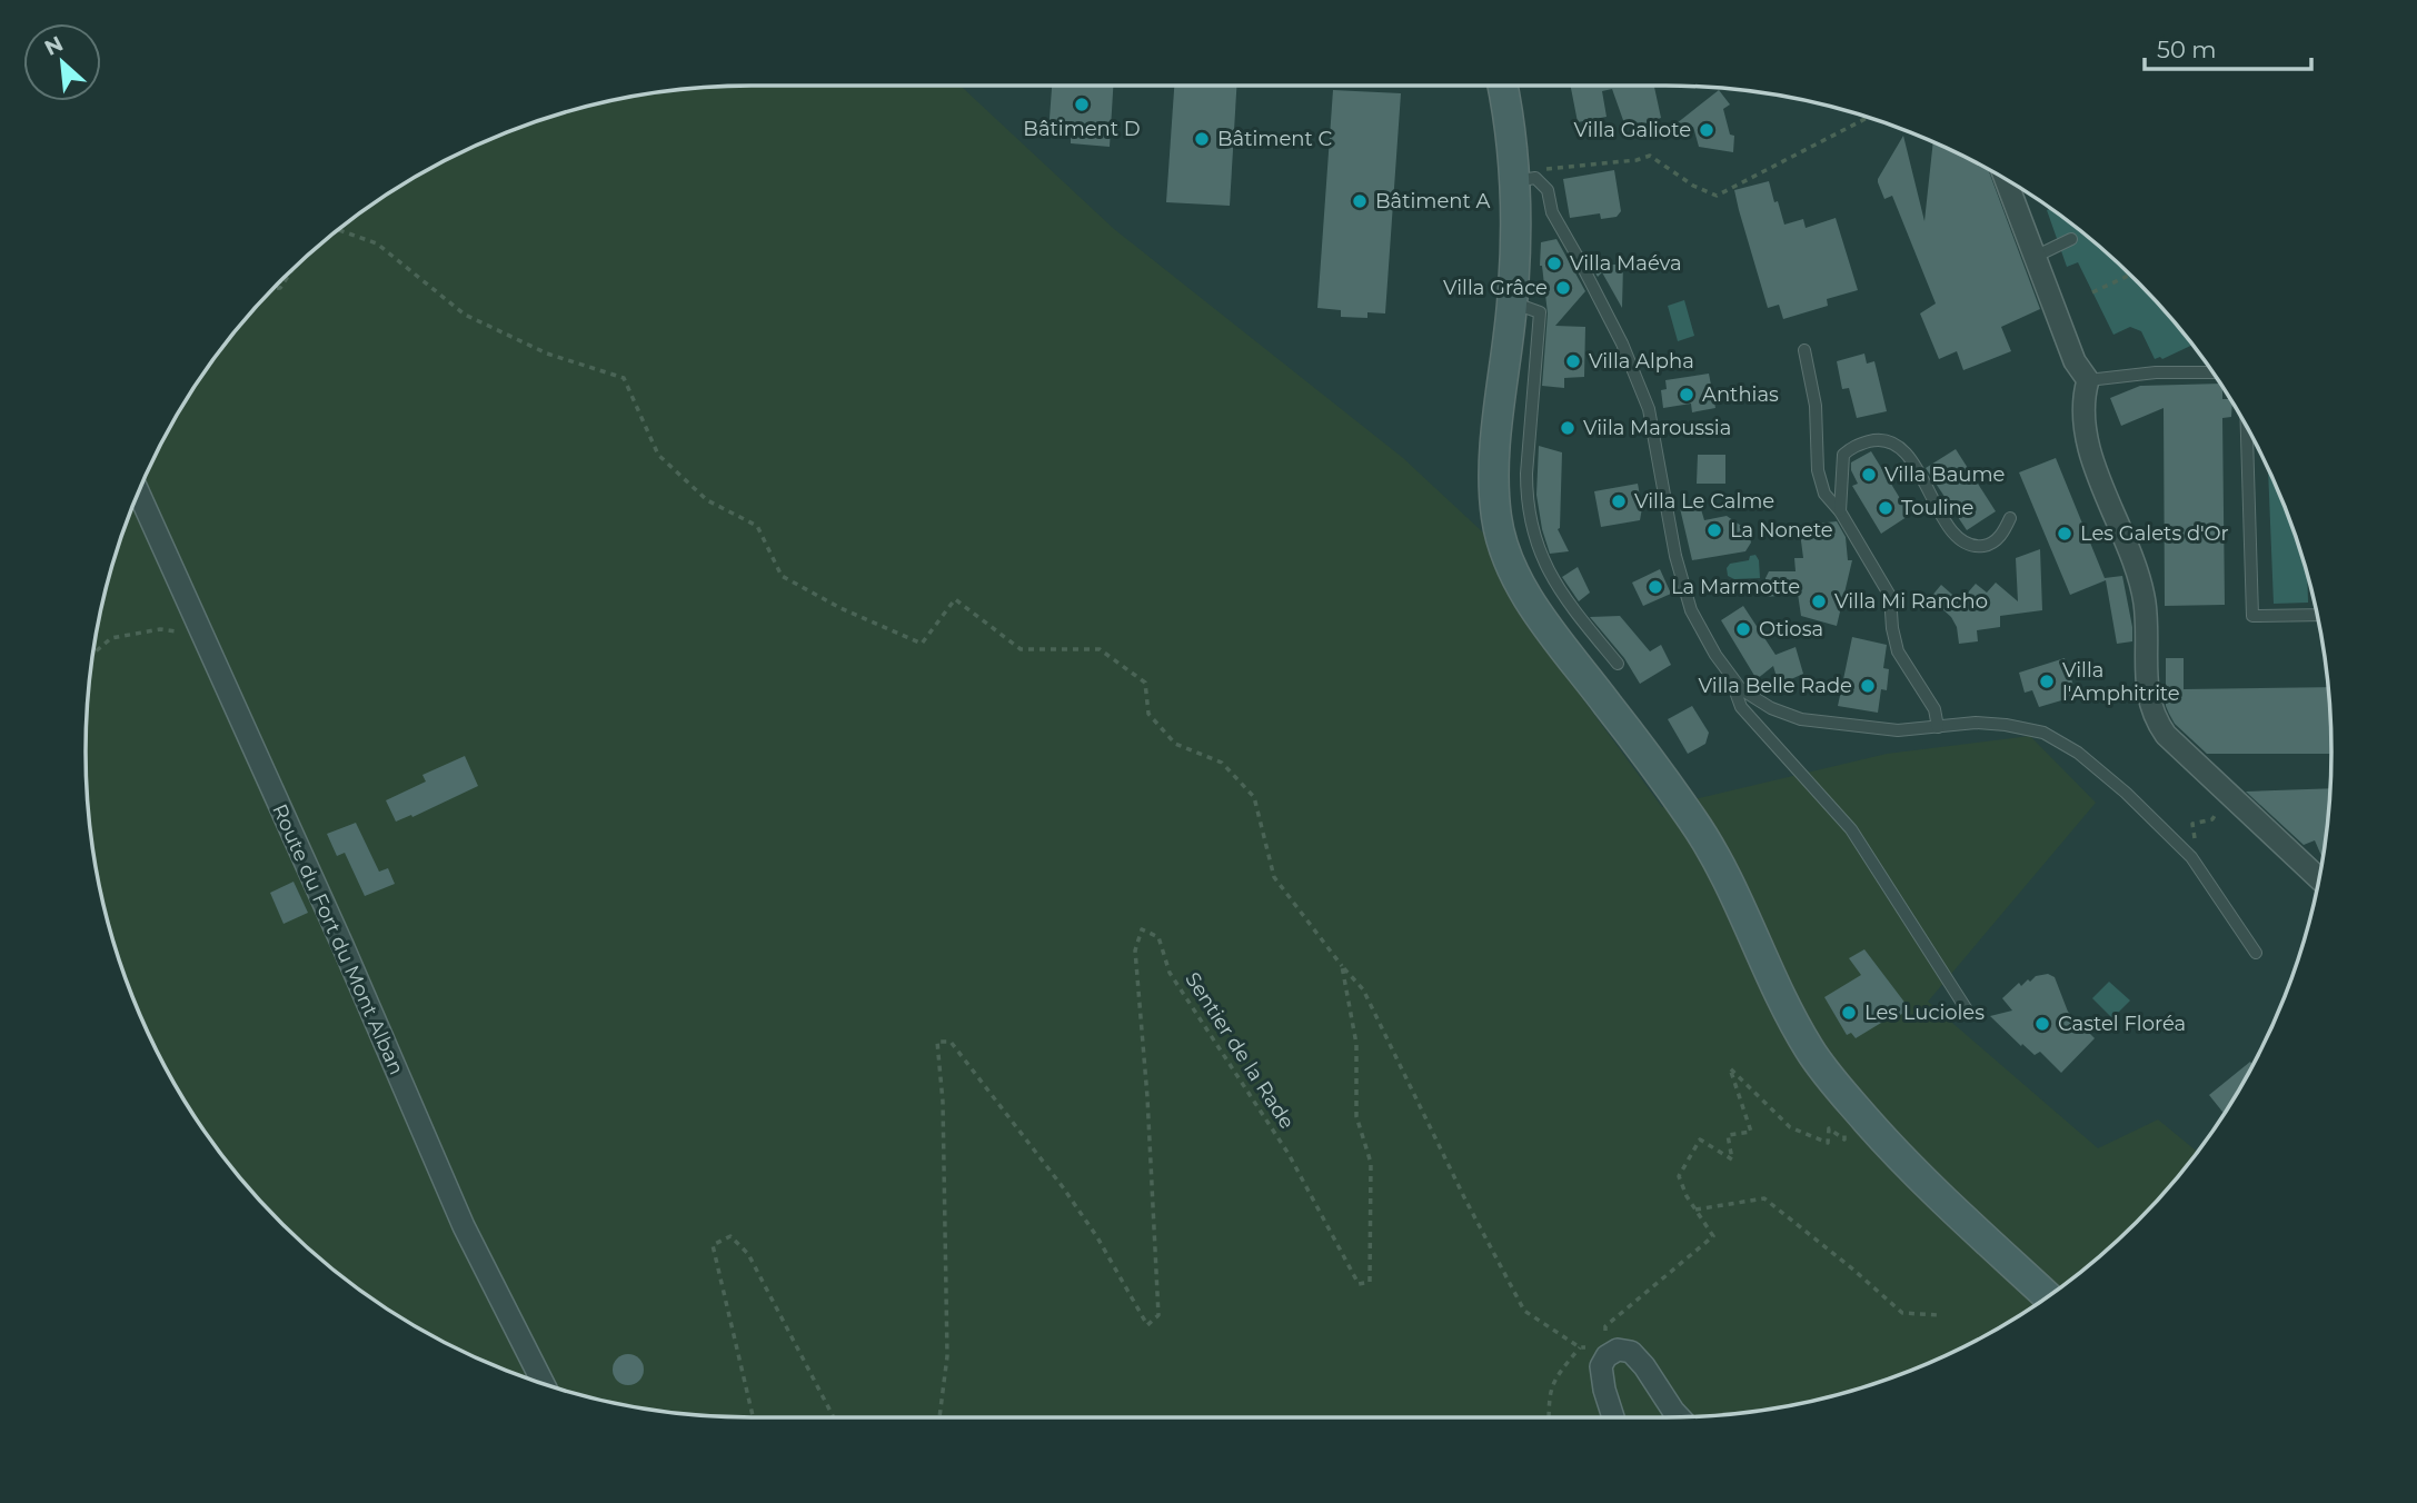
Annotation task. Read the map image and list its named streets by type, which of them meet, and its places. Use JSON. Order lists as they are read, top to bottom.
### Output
{
  "streets": {
    "street": ["Route du Fort du Mont Alban"],
    "path": ["Sentier de la Rade"]
  },
  "places": [
    "Bâtiment D",
    "Villa Galiote",
    "Bâtiment C",
    "Bâtiment A",
    "Villa Maéva",
    "Villa Grâce",
    "Villa Alpha",
    "Anthias",
    "Viila Maroussia",
    "Villa Baume",
    "Villa Le Calme",
    "Touline",
    "La Nonete",
    "Les Galets d'Or",
    "La Marmotte",
    "Villa Mi Rancho",
    "Otiosa",
    "Villa l'Amphitrite",
    "Villa Belle Rade",
    "Les Lucioles",
    "Castel Floréa"
  ],
  "scale_bar": "50 m",
  "north": "top left"
}
